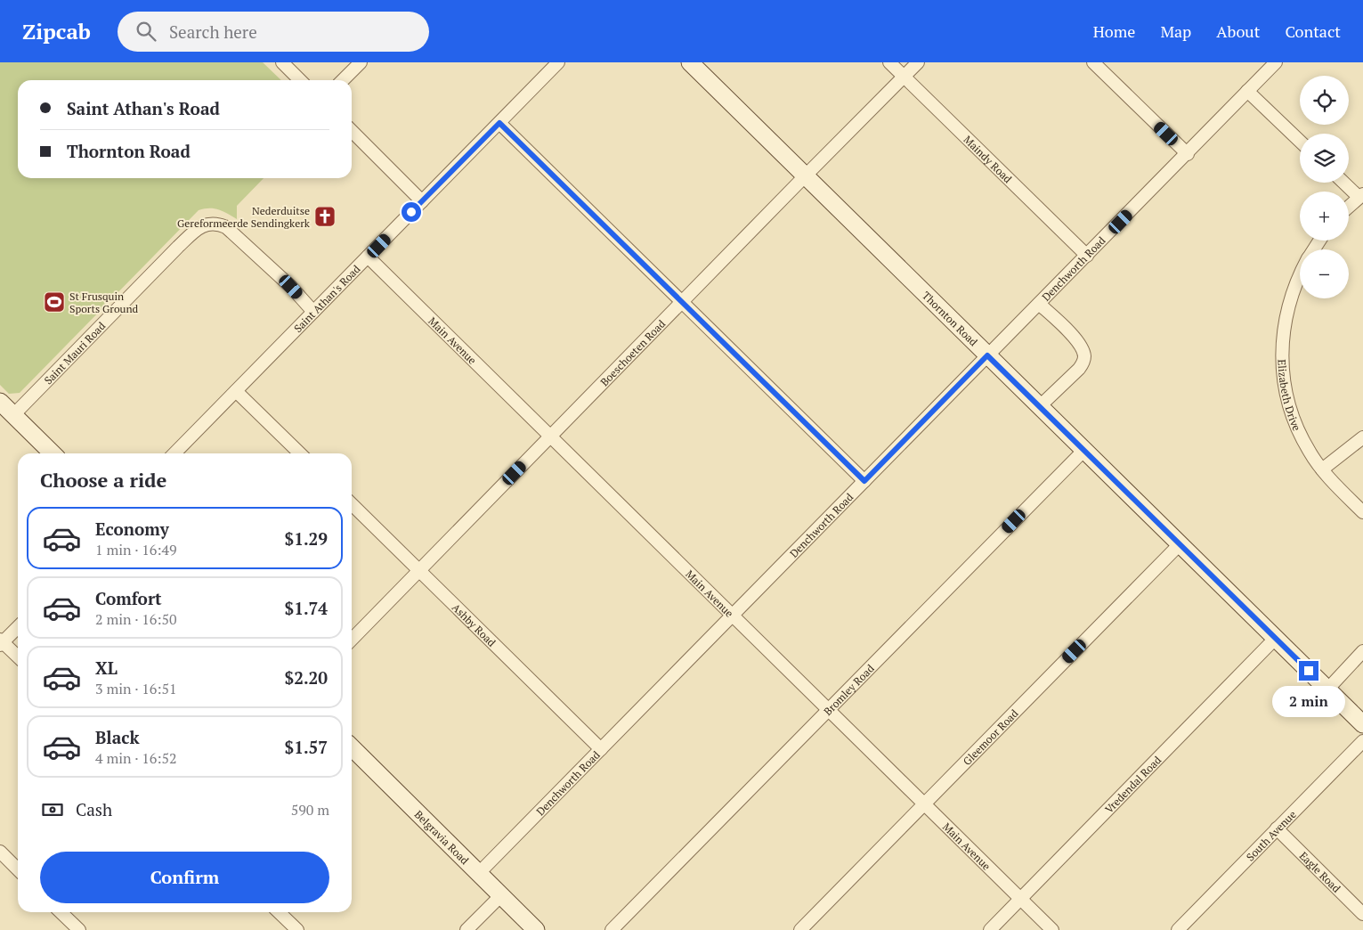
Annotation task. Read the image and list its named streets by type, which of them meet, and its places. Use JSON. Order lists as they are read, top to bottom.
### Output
{
  "streets": {
    "street": [
      "Maindy Road",
      "Denchworth Road",
      "Saint Athan's Road",
      "Thornton Road",
      "Main Avenue",
      "Boeschoeten Road",
      "Saint Mauri Road",
      "Elizabeth Drive",
      "Ashby Road",
      "Bromley Road",
      "Gleemoor Road",
      "Vredendal Road",
      "South Avenue",
      "Belgravia Road",
      "Eagle Road"
    ]
  },
  "crossings": [
    ["Maindy Road", "Denchworth Road"],
    ["Maindy Road", "Boeschoeten Road"],
    ["Denchworth Road", "Thornton Road"],
    ["Denchworth Road", "Main Avenue"],
    ["Denchworth Road", "Ashby Road"],
    ["Denchworth Road", "Belgravia Road"],
    ["Saint Athan's Road", "Main Avenue"],
    ["Saint Athan's Road", "Saint Mauri Road"],
    ["Thornton Road", "Boeschoeten Road"],
    ["Thornton Road", "Bromley Road"],
    ["Thornton Road", "Gleemoor Road"],
    ["Thornton Road", "Vredendal Road"],
    ["Main Avenue", "Boeschoeten Road"],
    ["Main Avenue", "Bromley Road"],
    ["Main Avenue", "Gleemoor Road"],
    ["Main Avenue", "Vredendal Road"],
    ["Boeschoeten Road", "Ashby Road"],
    ["South Avenue", "Eagle Road"]
  ],
  "places": {
    "church": ["Nederduitse Gereformeerde Sendingkerk"],
    "sports": ["St Frusquin Sports Ground"]
  },
  "page": {
    "header": "Zipcab",
    "search": "Search here",
    "nav": [
      "Home",
      "Map",
      "About",
      "Contact"
    ],
    "map_buttons": ["+", "−"],
    "banner": ["Saint Athan's Road", "Thornton Road"],
    "heading": "Choose a ride",
    "list": [
      {
        "name": "Economy",
        "note": "1 min · 16:49",
        "value": "$1.29"
      },
      {
        "name": "Comfort",
        "note": "2 min · 16:50",
        "value": "$1.74"
      },
      {
        "name": "XL",
        "note": "3 min · 16:51",
        "value": "$2.20"
      },
      {
        "name": "Black",
        "note": "4 min · 16:52",
        "value": "$1.57"
      }
    ],
    "bubble": "2 min",
    "pay": ["Cash", "590 m"],
    "buttons": "Confirm"
  }
}
